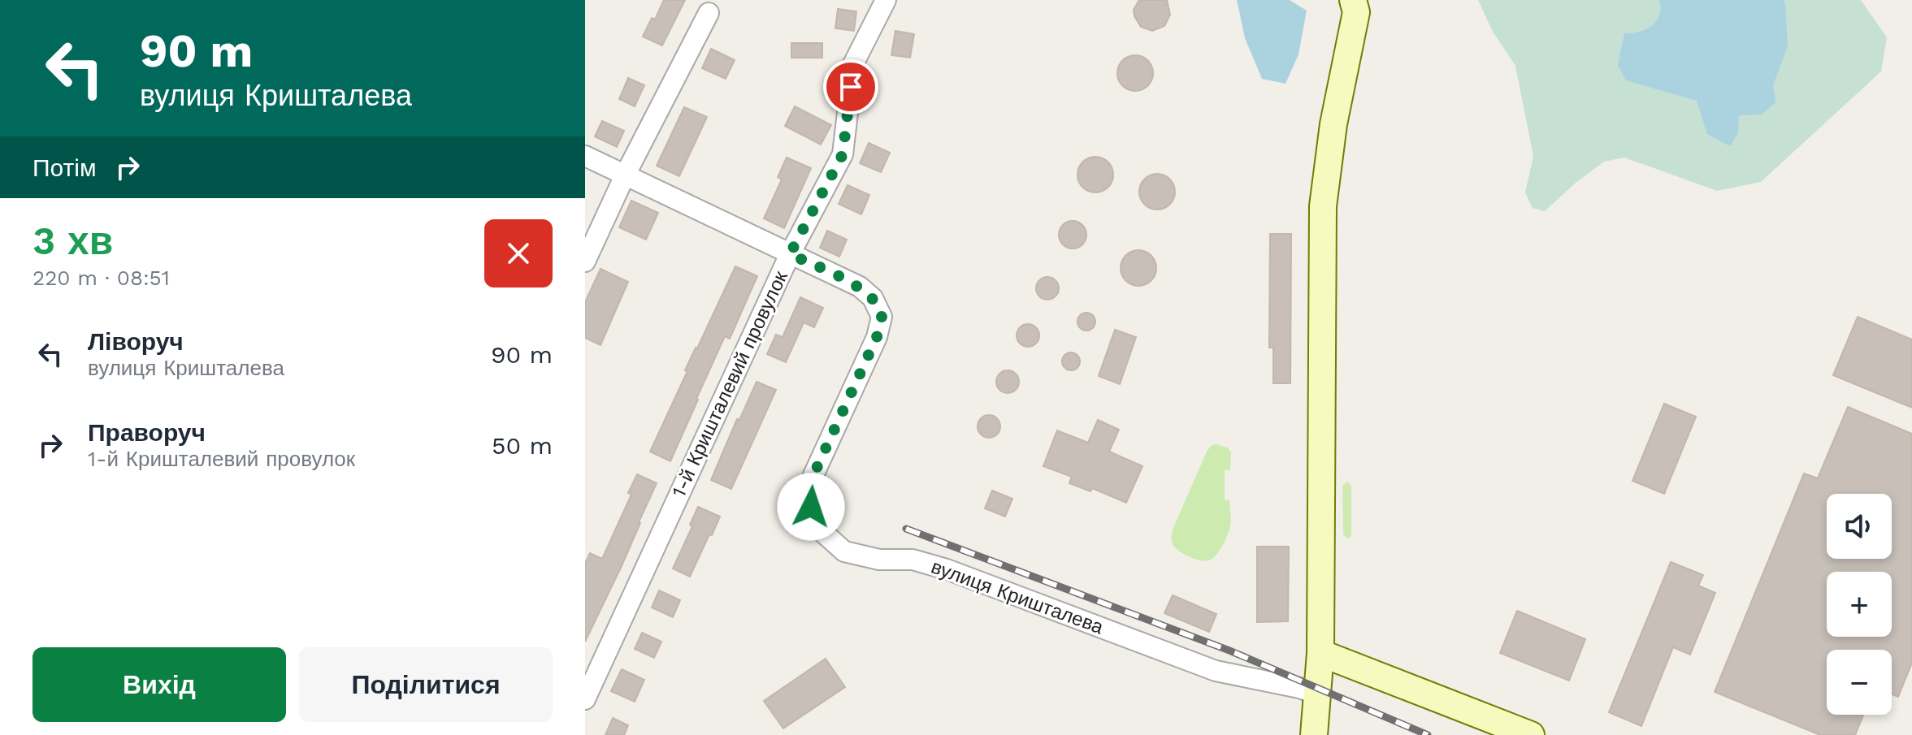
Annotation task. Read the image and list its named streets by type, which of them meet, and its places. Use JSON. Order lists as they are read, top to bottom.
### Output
{
  "streets": {
    "street": ["1-й Кришталевий провулок", "вулиця Кришталева"]
  },
  "crossings": [
    ["1-й Кришталевий провулок", "вулиця Кришталева"]
  ],
  "page": {
    "turn": ["90 m", "вулиця Кришталева"],
    "then": "Потім",
    "heading": ["3 хв", "220 m · 08:51"],
    "list": [
      {
        "name": "Ліворуч",
        "note": "вулиця Кришталева",
        "value": "90 m"
      },
      {
        "name": "Праворуч",
        "note": "1-й Кришталевий провулок",
        "value": "50 m"
      }
    ],
    "map_buttons": ["+", "−"],
    "buttons": ["Вихід", "Поділитися"]
  }
}
